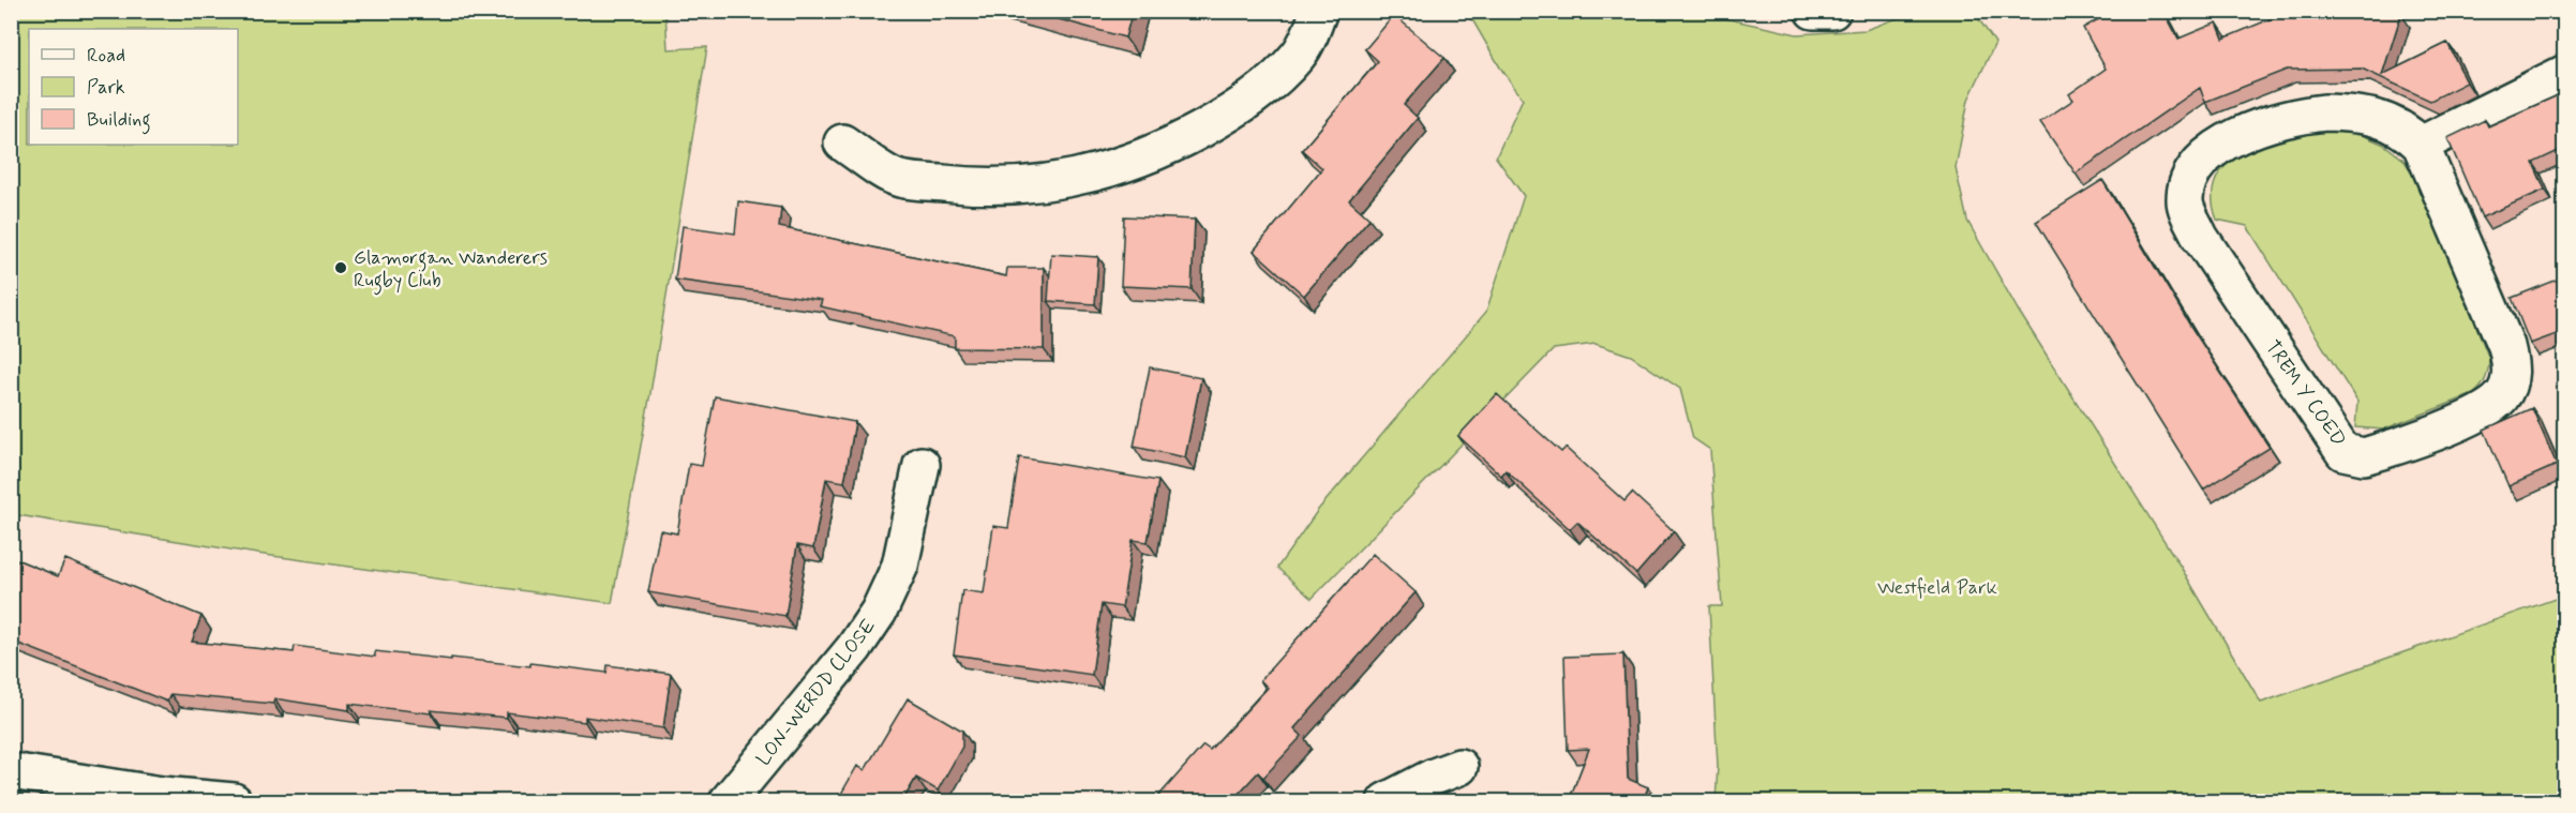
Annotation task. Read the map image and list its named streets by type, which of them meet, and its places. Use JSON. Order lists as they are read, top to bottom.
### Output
{
  "streets": {
    "street": ["TREM Y COED", "LON-WERDD CLOSE"]
  },
  "parks": ["Westfield Park"],
  "places": ["Glamorgan Wanderers Rugby Club"],
  "legend": ["Road", "Park", "Building"]
}
